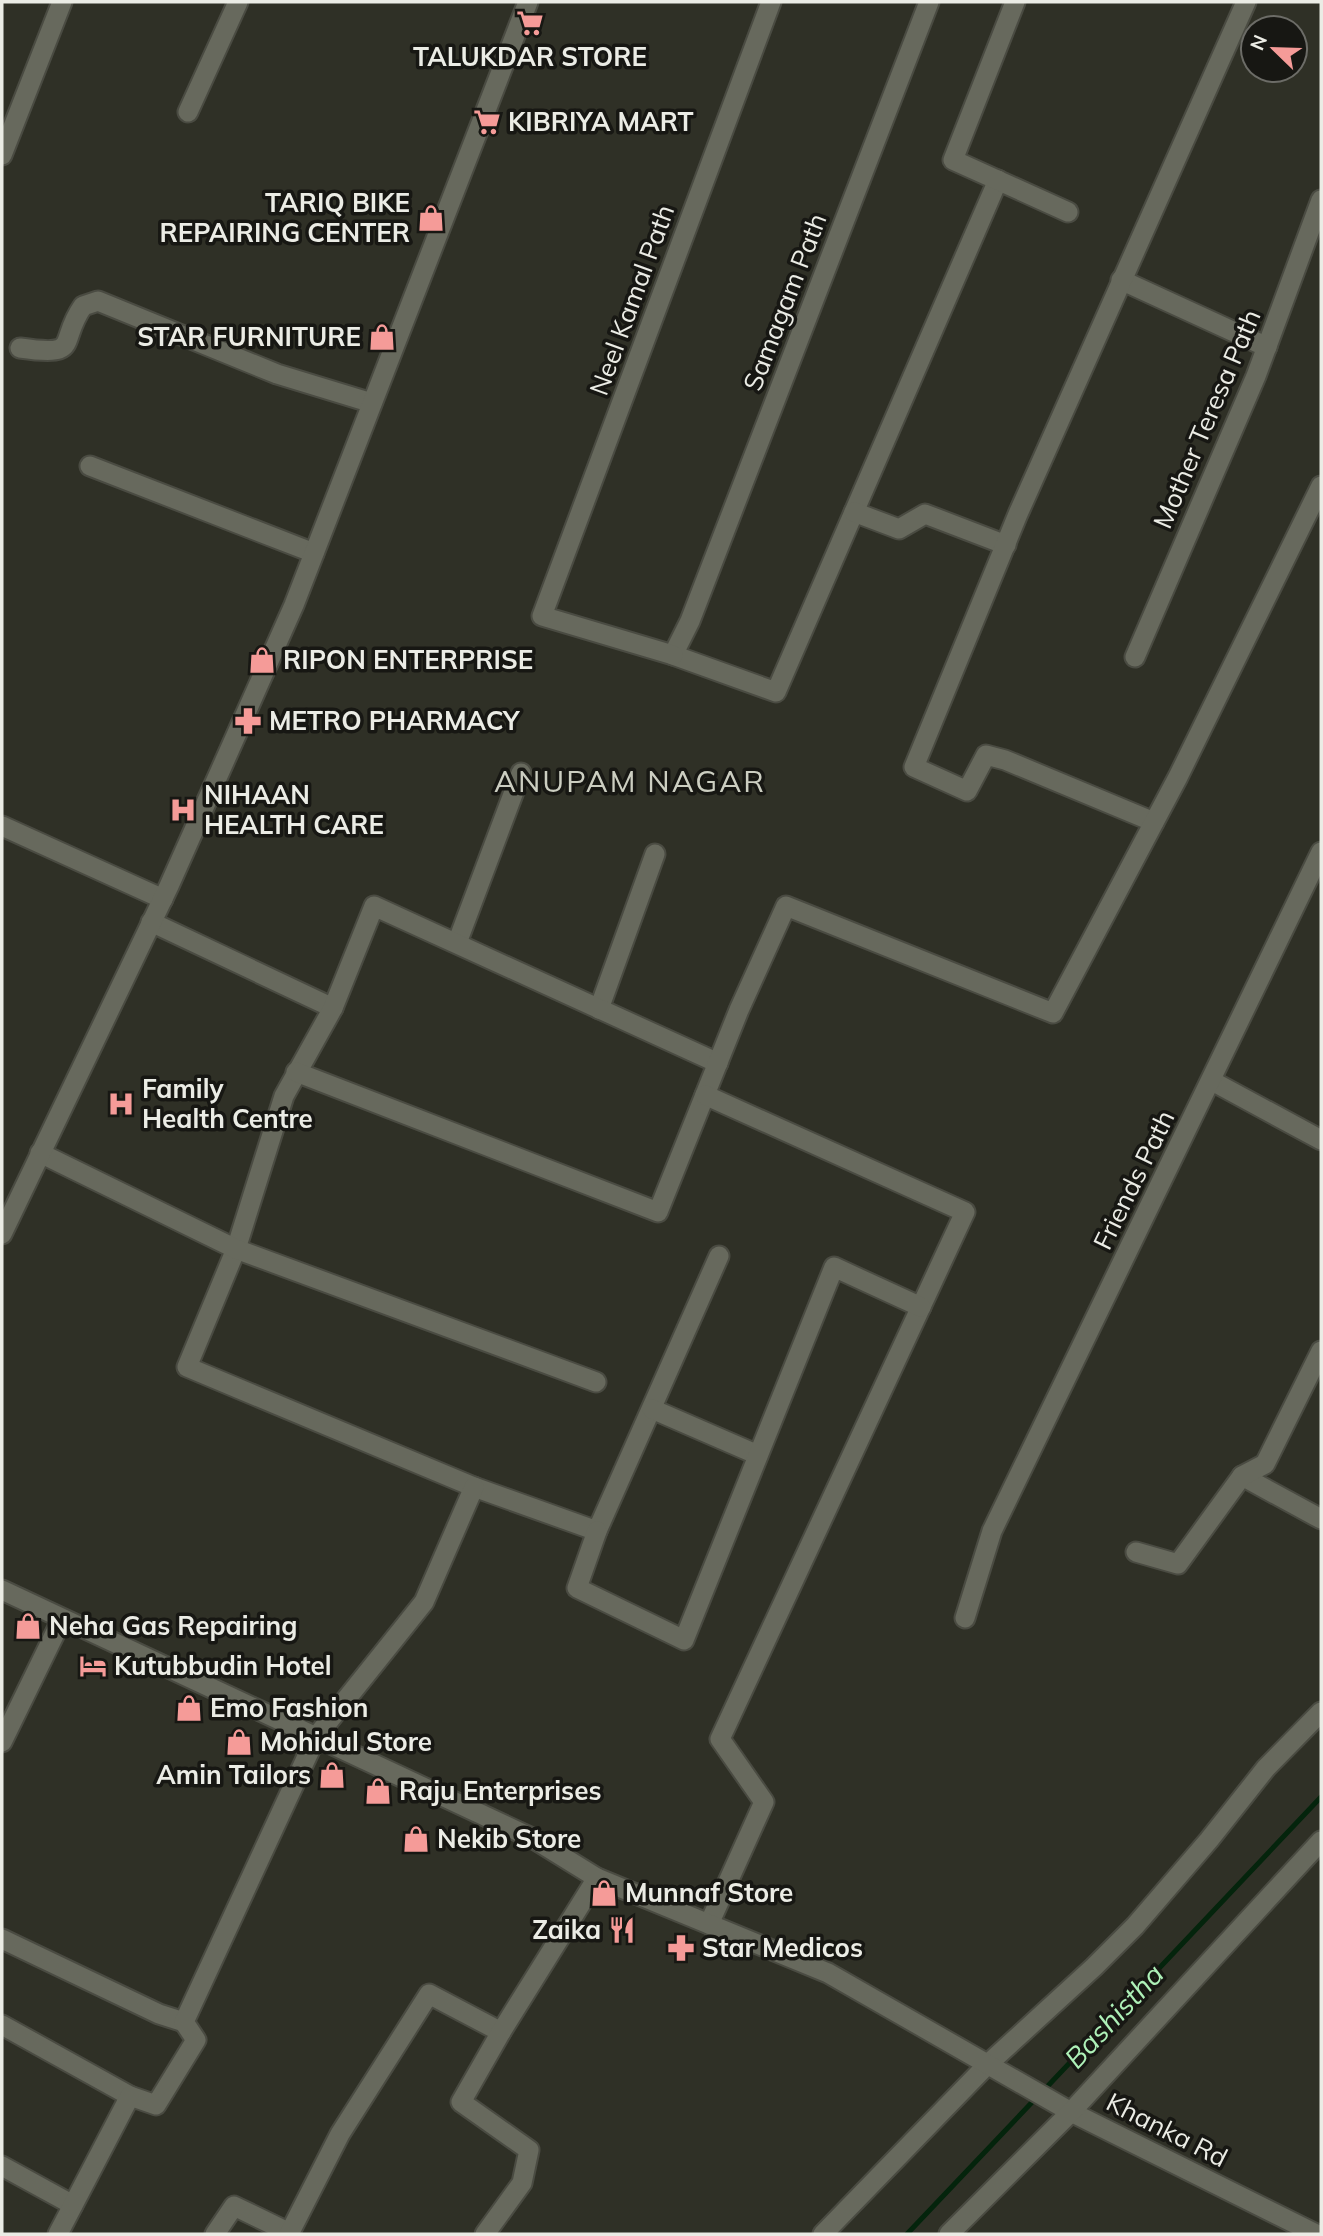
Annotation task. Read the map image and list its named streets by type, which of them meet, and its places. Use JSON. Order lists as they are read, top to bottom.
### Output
{
  "streets": {
    "street": [
      "Neel Kamal Path",
      "Samagam Path",
      "Mother Teresa Path",
      "Friends Path",
      "Khanka Rd"
    ]
  },
  "crossings": [
    ["Neel Kamal Path", "Samagam Path"]
  ],
  "districts": ["ANUPAM NAGAR"],
  "water": ["Bashistha"],
  "places": {
    "supermarket": ["TALUKDAR STORE", "KIBRIYA MART"],
    "shop": [
      "TARIQ BIKE REPAIRING CENTER",
      "STAR FURNITURE",
      "RIPON ENTERPRISE",
      "Neha Gas Repairing",
      "Emo Fashion",
      "Mohidul Store",
      "Amin Tailors",
      "Raju Enterprises",
      "Nekib Store",
      "Munnaf Store"
    ],
    "pharmacy": ["METRO PHARMACY", "Star Medicos"],
    "hospital": ["NIHAAN HEALTH CARE", "Family Health Centre"],
    "hotel": ["Kutubbudin Hotel"],
    "restaurant": ["Zaika"]
  },
  "north": "top left"
}
